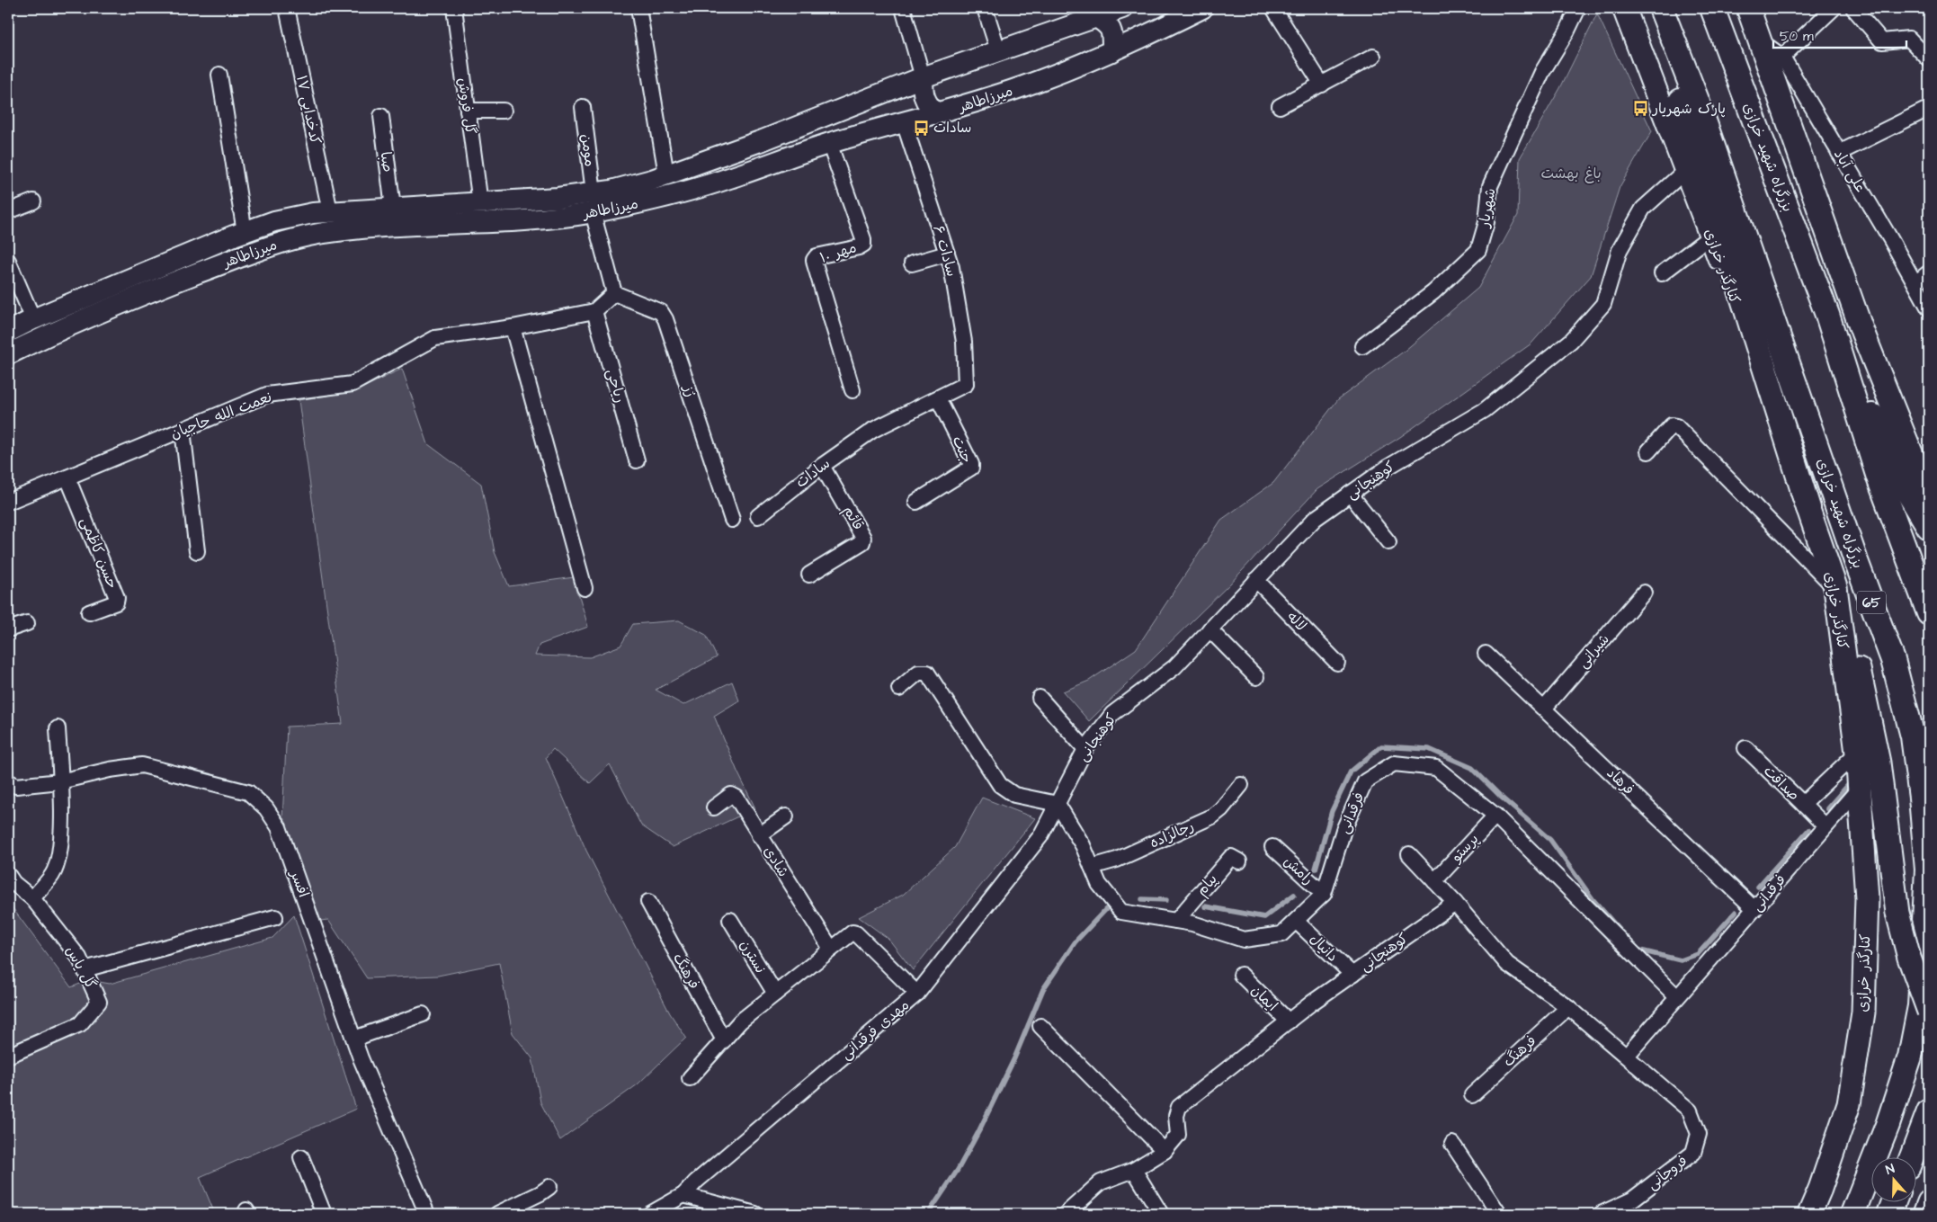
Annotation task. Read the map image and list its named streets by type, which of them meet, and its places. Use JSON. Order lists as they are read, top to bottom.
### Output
{
  "streets": {
    "highway": ["بزرگراه شهید خرازی", "65"],
    "main road": ["میرزاطاهر", "کنارگذر خرازی"],
    "street": [
      "گل فروش",
      "کدخدایی ۱۷",
      "مومن",
      "صبا",
      "علی آباد",
      "شهریار",
      "سادات ۶",
      "مهر ۱۰",
      "ریاحی",
      "رُز",
      "نعمت الله حاجیان",
      "جنت",
      "سادات",
      "کوهنجانی",
      "قائم",
      "حسن کاظمی",
      "لاله",
      "شیرانی",
      "فرهاد",
      "صداقت",
      "فرقدانی",
      "رجالزاده",
      "پرستو",
      "شادی",
      "رامش",
      "افسر",
      "پیام",
      "دانیال",
      "نسترن",
      "گل یاس",
      "فرهنگ",
      "ایمان",
      "مهدی فرقدانی",
      "فروجانی"
    ]
  },
  "crossings": [
    ["میرزاطاهر", "گل فروش"],
    ["میرزاطاهر", "کدخدایی ۱۷"],
    ["میرزاطاهر", "مومن"],
    ["میرزاطاهر", "صبا"],
    ["میرزاطاهر", "سادات ۶"],
    ["میرزاطاهر", "مهر ۱۰"],
    ["مومن", "رُز"],
    ["سادات ۶", "سادات"],
    ["کنارگذر خرازی", "کوهنجانی"],
    ["کنارگذر خرازی", "صداقت"],
    ["کنارگذر خرازی", "فرقدانی"],
    ["ریاحی", "نعمت الله حاجیان"],
    ["نعمت الله حاجیان", "حسن کاظمی"],
    ["جنت", "سادات"],
    ["سادات", "قائم"],
    ["کوهنجانی", "لاله"],
    ["کوهنجانی", "دانیال"],
    ["کوهنجانی", "ایمان"],
    ["کوهنجانی", "مهدی فرقدانی"],
    ["شیرانی", "فرهاد"],
    ["فرهاد", "فرقدانی"],
    ["فرقدانی", "رجالزاده"],
    ["فرقدانی", "پرستو"],
    ["فرقدانی", "رامش"],
    ["فرقدانی", "پیام"],
    ["فرقدانی", "دانیال"],
    ["فرقدانی", "فروجانی"]
  ],
  "parks": ["باغ بهشت"],
  "places": {
    "bus stop": ["پارک شهریار", "سادات"]
  },
  "scale_bar": "50 m",
  "north": "top"
}
